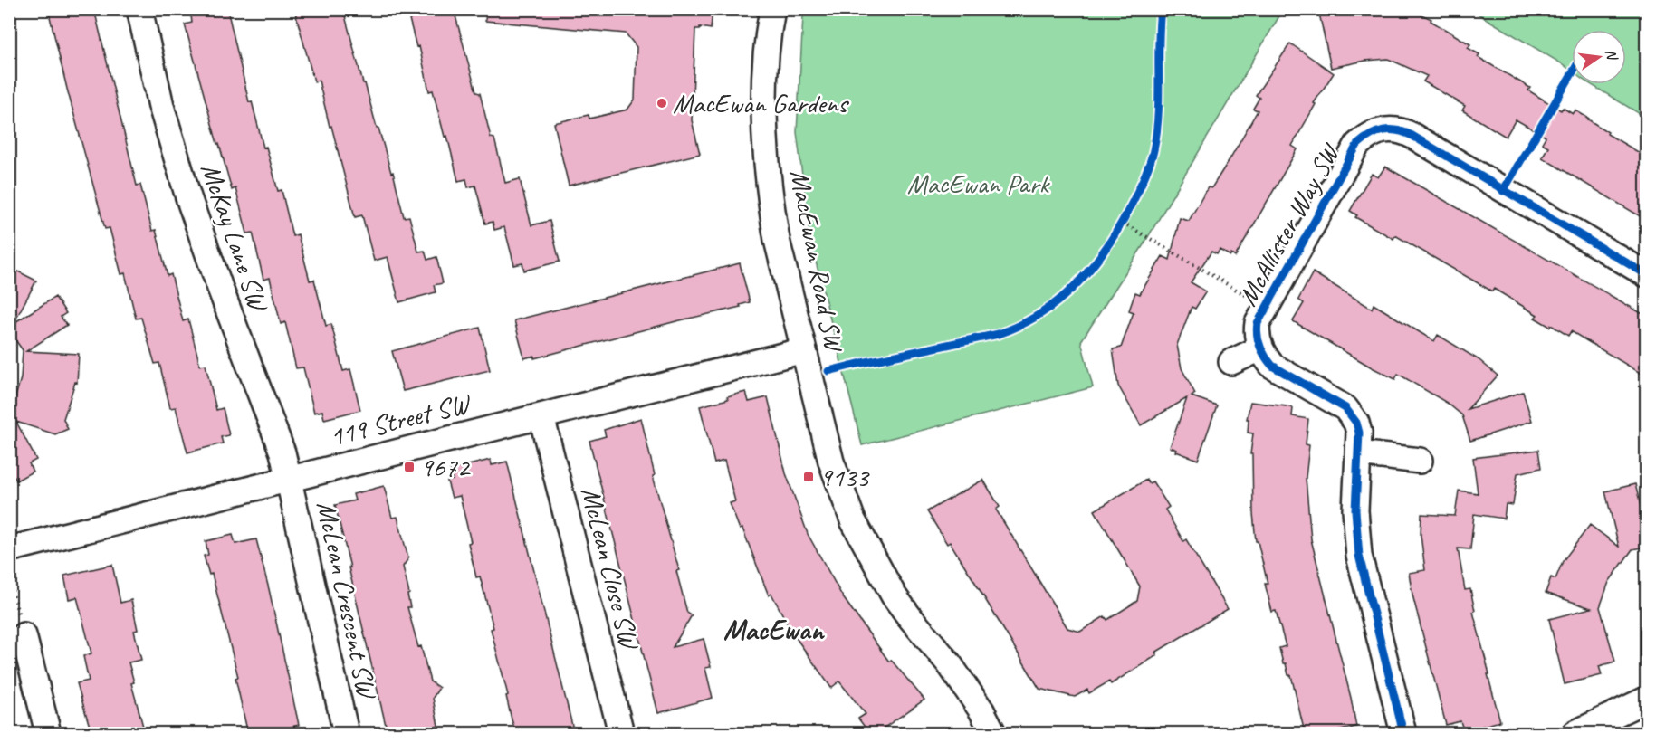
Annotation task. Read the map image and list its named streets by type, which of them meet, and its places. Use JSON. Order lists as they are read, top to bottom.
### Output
{
  "streets": {
    "street": [
      "McAllister Way SW",
      "McKay Lane SW",
      "MacEwan Road SW",
      "119 Street SW",
      "McLean Close SW",
      "McLean Crescent SW"
    ]
  },
  "crossings": [
    ["McKay Lane SW", "119 Street SW"],
    ["McKay Lane SW", "McLean Crescent SW"],
    ["MacEwan Road SW", "119 Street SW"],
    ["119 Street SW", "McLean Close SW"],
    ["119 Street SW", "McLean Crescent SW"]
  ],
  "districts": ["MacEwan"],
  "parks": ["MacEwan Park"],
  "places": {
    "other": ["MacEwan Gardens"],
    "transit": ["9672", "9133"]
  },
  "north": "right"
}
